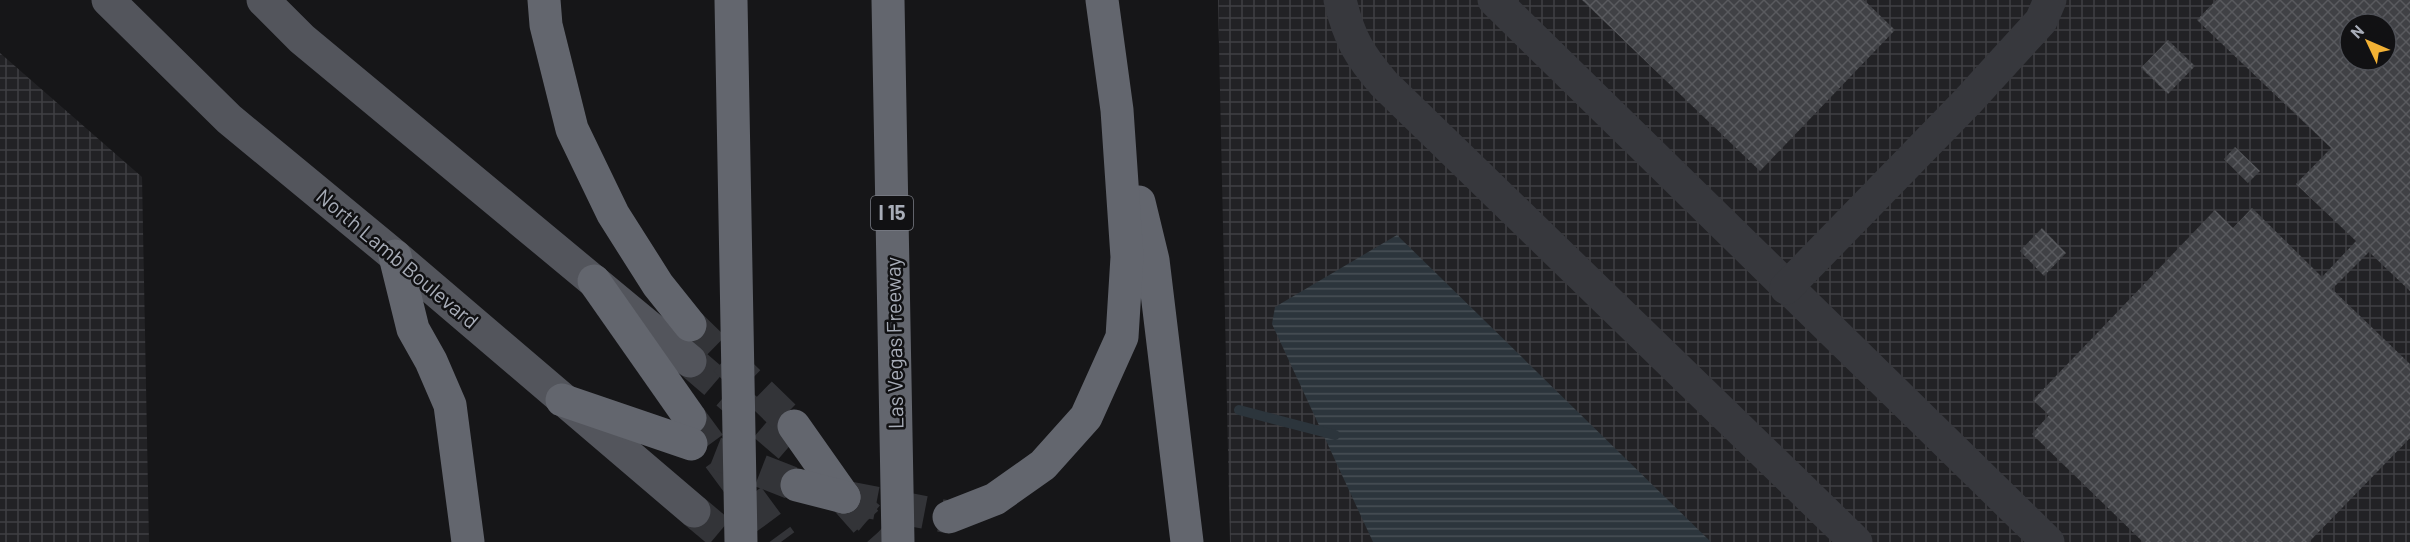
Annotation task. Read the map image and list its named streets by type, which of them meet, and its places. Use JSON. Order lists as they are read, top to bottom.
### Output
{
  "streets": {
    "highway": ["I 15", "Las Vegas Freeway"],
    "main road": ["North Lamb Boulevard"]
  },
  "north": "top left"
}
